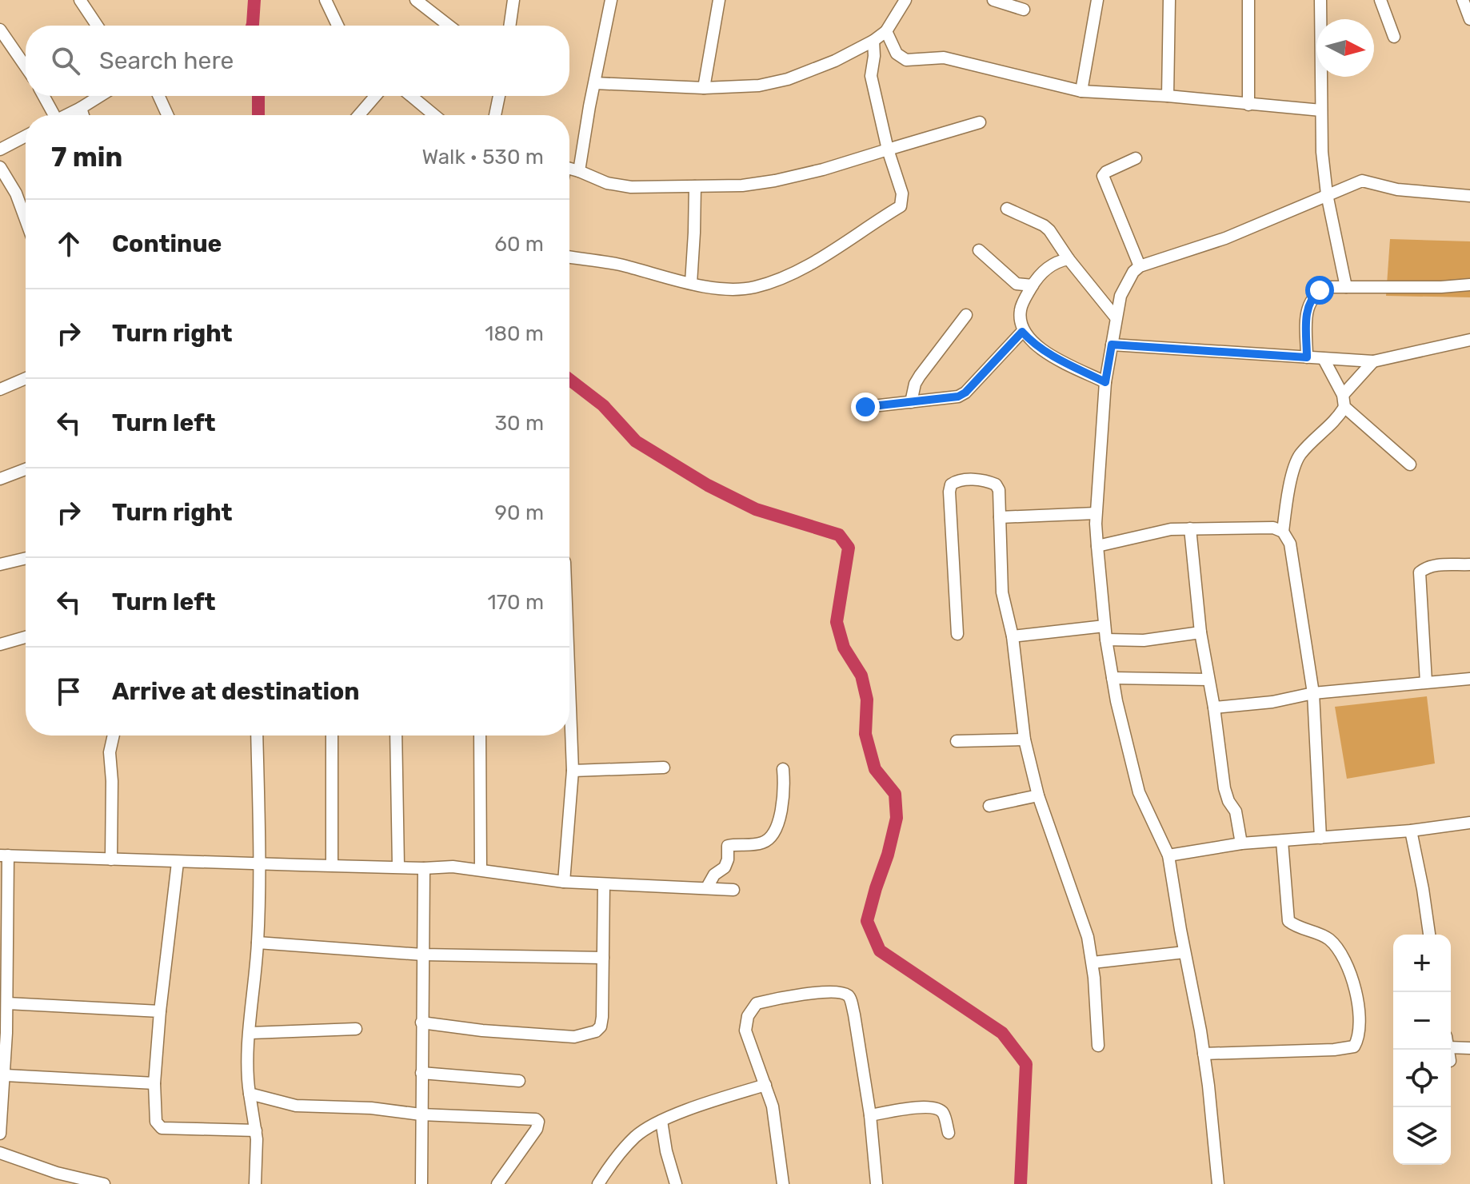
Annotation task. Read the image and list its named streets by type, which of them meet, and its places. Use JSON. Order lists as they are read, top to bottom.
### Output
{
  "north": "right",
  "page": {
    "search": "Search here",
    "heading": ["7 min", "Walk · 530 m"],
    "list": [
      ["Continue", "60 m"],
      ["Turn right", "180 m"],
      ["Turn left", "30 m"],
      ["Turn right", "90 m"],
      ["Turn left", "170 m"],
      "Arrive at destination"
    ],
    "map_buttons": ["+", "−"]
  }
}
